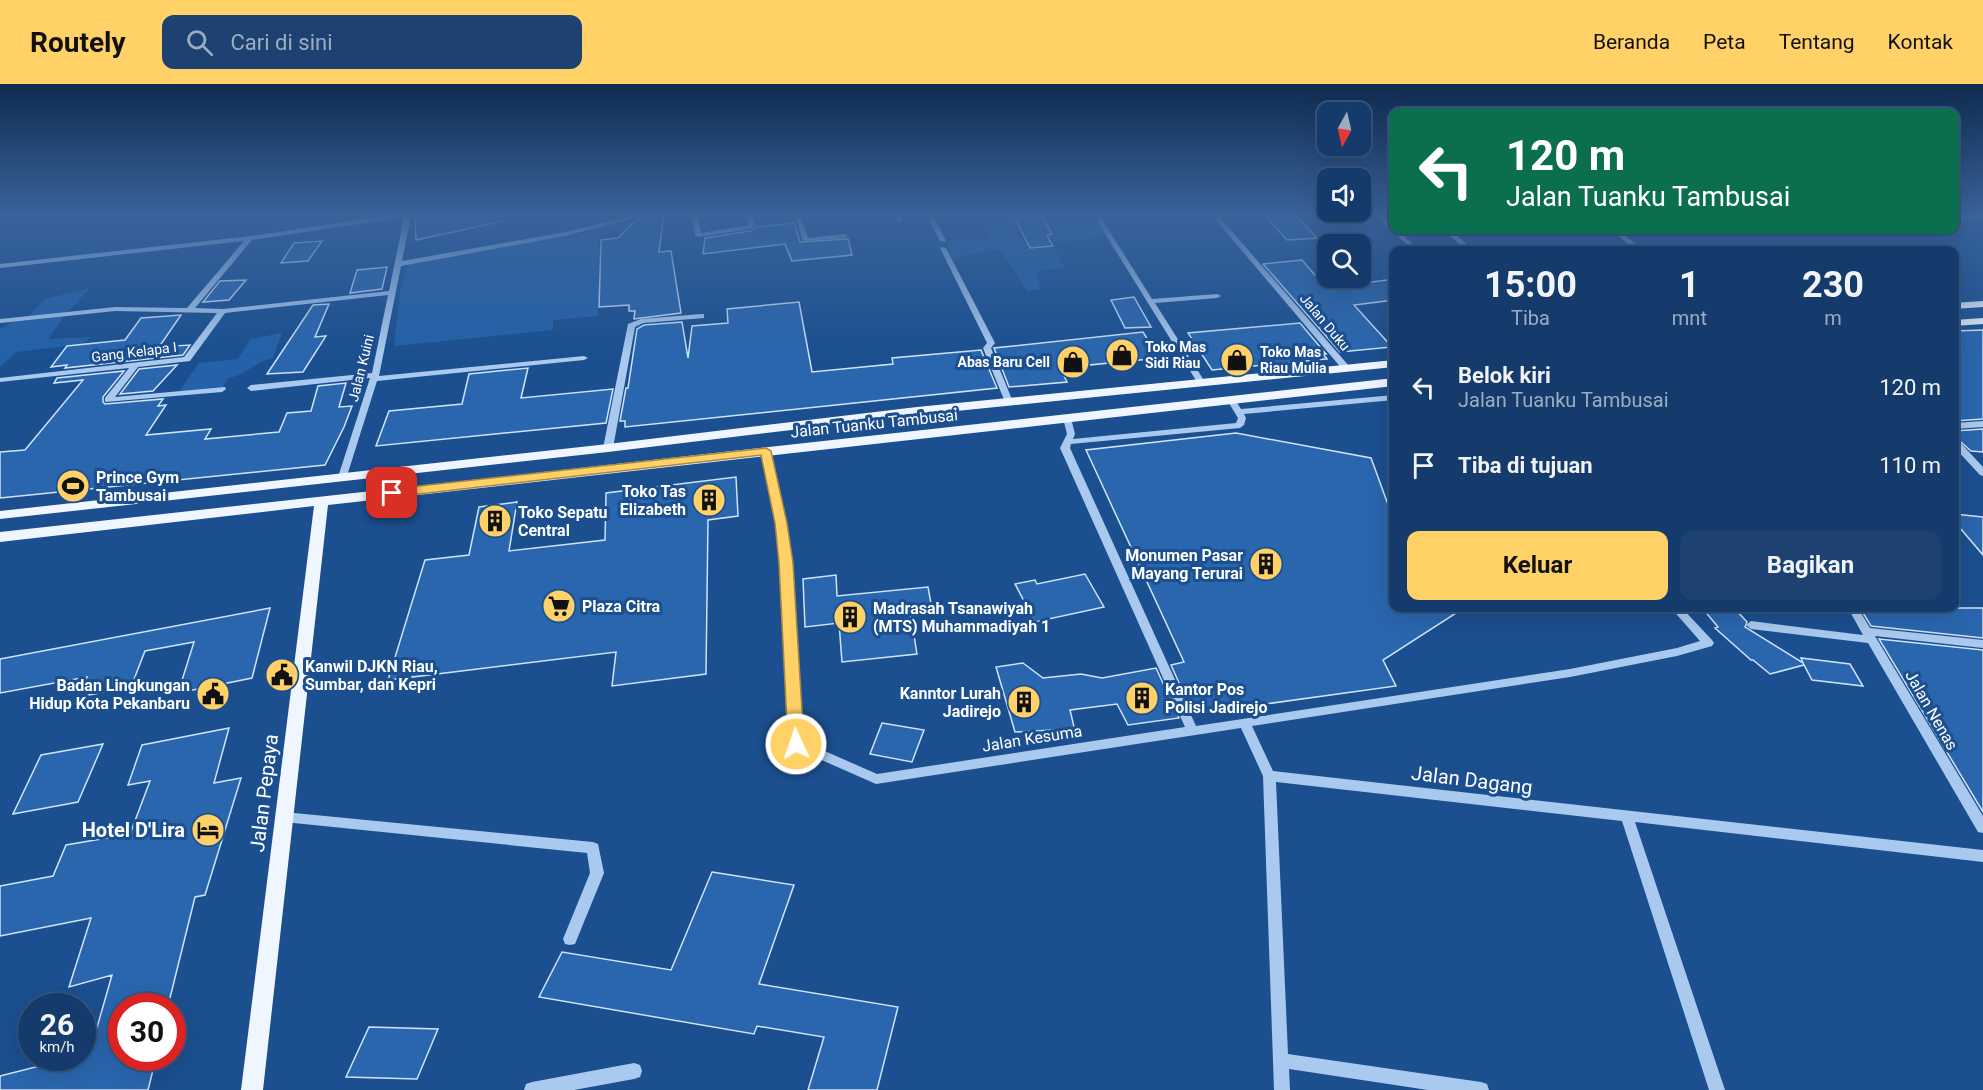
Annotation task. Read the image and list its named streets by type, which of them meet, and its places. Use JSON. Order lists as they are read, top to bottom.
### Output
{
  "streets": {
    "main road": ["Jalan Tuanku Tambusai", "Jalan Pepaya"],
    "street": [
      "Jalan Duku",
      "Gang Kelapa I",
      "Jalan Kuini",
      "Jalan Nenas",
      "Jalan Kesuma",
      "Jalan Dagang"
    ]
  },
  "crossings": [
    ["Jalan Duku", "Jalan Tuanku Tambusai"],
    ["Jalan Kuini", "Jalan Tuanku Tambusai"],
    ["Jalan Tuanku Tambusai", "Jalan Kesuma"],
    ["Jalan Tuanku Tambusai", "Jalan Pepaya"]
  ],
  "places": {
    "shop": ["Toko Mas Sidi Riau", "Toko Mas Riau Mulia", "Abas Baru Cell"],
    "sports": ["Prince Gym Tambusai"],
    "building": [
      "Toko Tas Elizabeth",
      "Toko Sepatu Central",
      "Monumen Pasar Mayang Terurai",
      "Madrasah Tsanawiyah (MTS) Muhammadiyah 1",
      "Kantor Pos Polisi Jadirejo",
      "Kanntor Lurah Jadirejo"
    ],
    "supermarket": ["Plaza Citra"],
    "public building": ["Kanwil DJKN Riau, Sumbar, dan Kepri", "Badan Lingkungan Hidup Kota Pekanbaru"],
    "hotel": ["Hotel D'Lira"]
  },
  "north": "bottom",
  "page": {
    "header": "Routely",
    "search": "Cari di sini",
    "nav": [
      "Beranda",
      "Peta",
      "Tentang",
      "Kontak"
    ],
    "turn": ["120 m", "Jalan Tuanku Tambusai"],
    "eta": [
      "15:00",
      "Tiba",
      "1",
      "mnt",
      "230",
      "m"
    ],
    "list": [
      {
        "name": "Belok kiri",
        "note": "Jalan Tuanku Tambusai",
        "value": "120 m"
      },
      {
        "name": "Tiba di tujuan",
        "value": "110 m"
      }
    ],
    "buttons": ["Keluar", "Bagikan"],
    "speed": "26 km/h",
    "limit": "30"
  }
}
